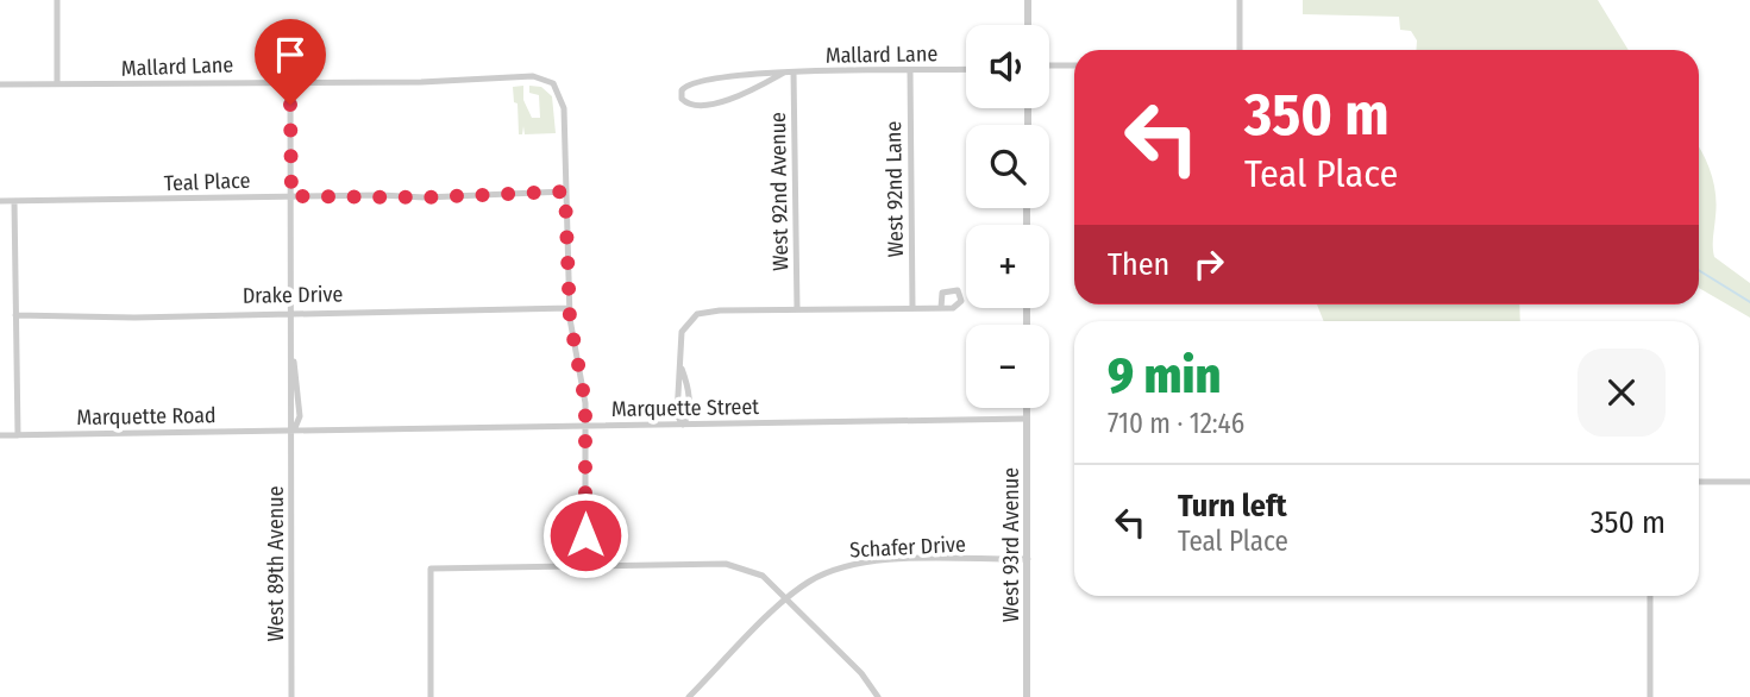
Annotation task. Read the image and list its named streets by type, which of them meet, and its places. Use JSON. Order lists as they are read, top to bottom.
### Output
{
  "streets": {
    "street": [
      "Mallard Lane",
      "Teal Place",
      "West 92nd Lane",
      "West 92nd Avenue",
      "Drake Drive",
      "Marquette Street",
      "Marquette Road",
      "West 93rd Avenue",
      "Schafer Drive",
      "West 89th Avenue"
    ]
  },
  "crossings": [
    ["Mallard Lane", "Teal Place"],
    ["Mallard Lane", "West 92nd Lane"],
    ["Mallard Lane", "West 92nd Avenue"],
    ["Mallard Lane", "West 89th Avenue"],
    ["Teal Place", "West 89th Avenue"],
    ["Drake Drive", "West 89th Avenue"],
    ["Marquette Street", "Marquette Road"],
    ["Marquette Street", "West 93rd Avenue"],
    ["Marquette Street", "West 89th Avenue"],
    ["Marquette Road", "West 89th Avenue"],
    ["West 93rd Avenue", "Schafer Drive"]
  ],
  "page": {
    "map_buttons": ["+", "−"],
    "turn": ["350 m", "Teal Place"],
    "then": "Then",
    "heading": ["9 min", "710 m · 12:46"],
    "list": [
      {
        "name": "Turn left",
        "note": "Teal Place",
        "value": "350 m"
      }
    ]
  }
}
